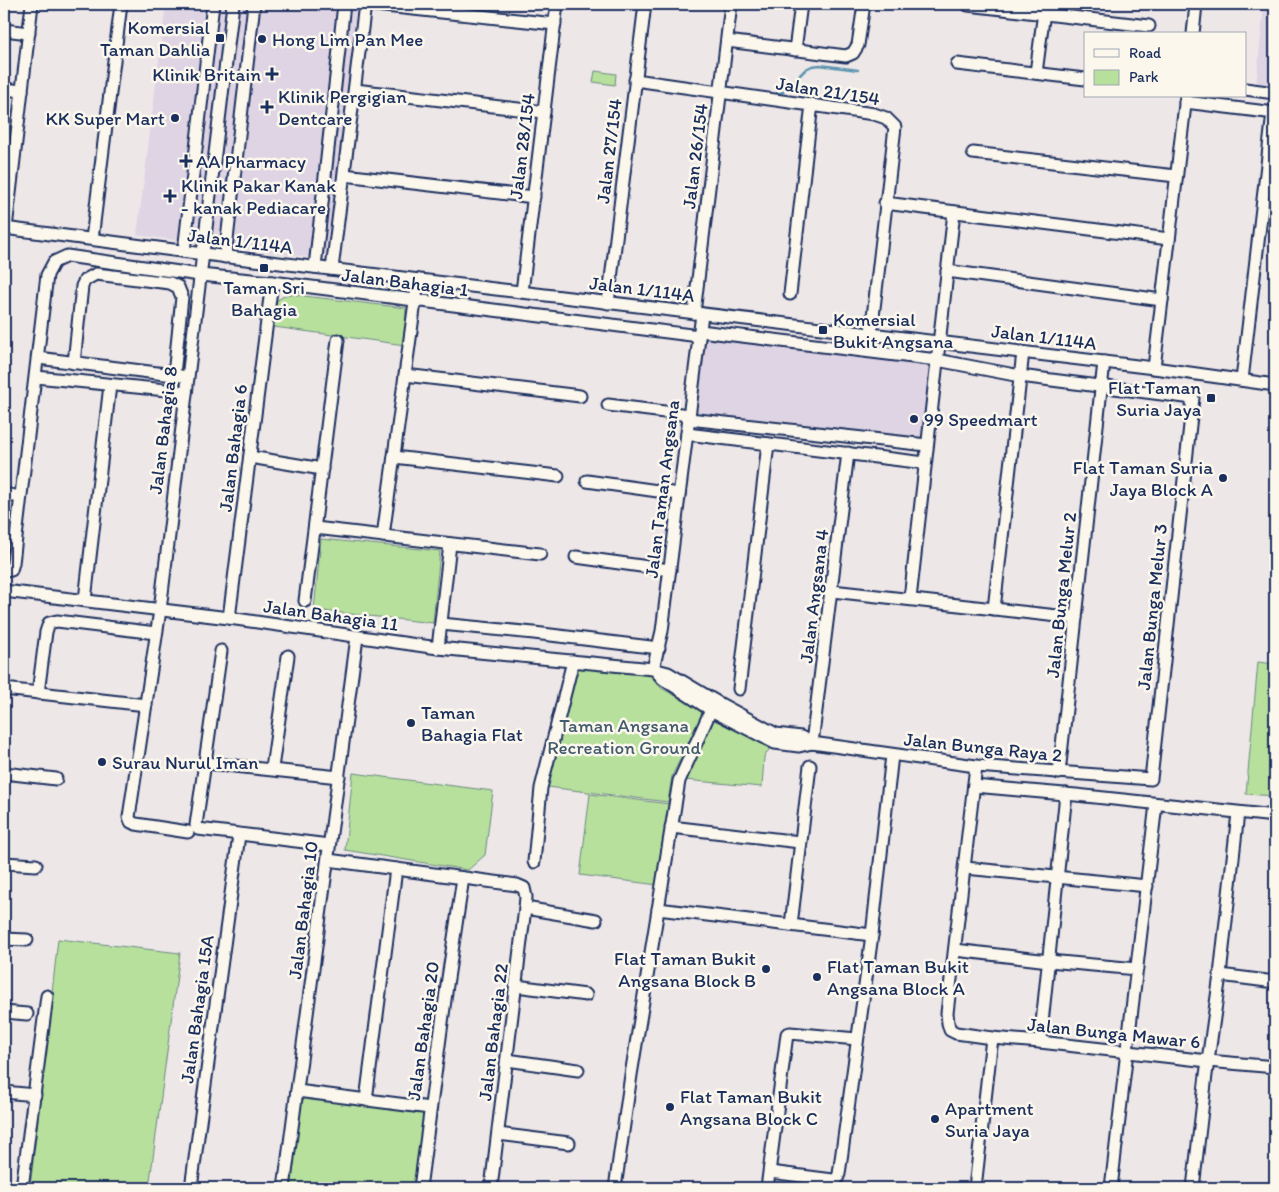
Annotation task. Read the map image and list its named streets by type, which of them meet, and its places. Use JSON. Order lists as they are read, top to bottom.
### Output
{
  "streets": {
    "street": [
      "Jalan 21/154",
      "Jalan 28/154",
      "Jalan 27/154",
      "Jalan 26/154",
      "Jalan 1/114A",
      "Jalan Bahagia 1",
      "Jalan Bahagia 8",
      "Jalan Bahagia 6",
      "Jalan Taman Angsana",
      "Jalan Bunga Melur 2",
      "Jalan Angsana 4",
      "Jalan Bunga Melur 3",
      "Jalan Bahagia 11",
      "Jalan Bunga Raya 2",
      "Jalan Bahagia 10",
      "Jalan Bahagia 15A",
      "Jalan Bahagia 20",
      "Jalan Bahagia 22",
      "Jalan Bunga Mawar 6"
    ]
  },
  "crossings": [
    ["Jalan 21/154", "Jalan 27/154"],
    ["Jalan 21/154", "Jalan 26/154"],
    ["Jalan 21/154", "Jalan 1/114A"],
    ["Jalan 28/154", "Jalan 1/114A"],
    ["Jalan 27/154", "Jalan 1/114A"],
    ["Jalan 26/154", "Jalan 1/114A"],
    ["Jalan 26/154", "Jalan Taman Angsana"],
    ["Jalan 1/114A", "Jalan Bahagia 8"],
    ["Jalan 1/114A", "Jalan Taman Angsana"],
    ["Jalan 1/114A", "Jalan Bunga Melur 2"],
    ["Jalan Bahagia 1", "Jalan Bahagia 8"],
    ["Jalan Bahagia 1", "Jalan Bahagia 6"],
    ["Jalan Bahagia 1", "Jalan Taman Angsana"],
    ["Jalan Bahagia 1", "Jalan Bunga Melur 3"],
    ["Jalan Bahagia 8", "Jalan Bahagia 11"],
    ["Jalan Bahagia 6", "Jalan Bahagia 11"],
    ["Jalan Taman Angsana", "Jalan Bunga Melur 3"],
    ["Jalan Taman Angsana", "Jalan Bahagia 11"],
    ["Jalan Taman Angsana", "Jalan Bunga Raya 2"],
    ["Jalan Bunga Melur 2", "Jalan Bunga Melur 3"],
    ["Jalan Bunga Melur 2", "Jalan Bunga Raya 2"],
    ["Jalan Angsana 4", "Jalan Bunga Raya 2"],
    ["Jalan Bunga Melur 3", "Jalan Bunga Raya 2"],
    ["Jalan Bahagia 11", "Jalan Bunga Raya 2"],
    ["Jalan Bahagia 11", "Jalan Bahagia 10"],
    ["Jalan Bahagia 20", "Jalan Bahagia 22"]
  ],
  "parks": ["Taman Angsana Recreation Ground"],
  "places": {
    "transit": [
      "Komersial Taman Dahlia",
      "Taman Sri Bahagia",
      "Komersial Bukit Angsana",
      "Flat Taman Suria Jaya"
    ],
    "other": [
      "Hong Lim Pan Mee",
      "KK Super Mart",
      "99 Speedmart",
      "Flat Taman Suria Jaya Block A",
      "Taman Bahagia Flat",
      "Surau Nurul Iman",
      "Flat Taman Bukit Angsana Block B",
      "Flat Taman Bukit Angsana Block A",
      "Flat Taman Bukit Angsana Block C",
      "Apartment Suria Jaya"
    ],
    "health": [
      "Klinik Britain",
      "Klinik Pergigian Dentcare",
      "AA Pharmacy",
      "Klinik Pakar Kanak - kanak Pediacare"
    ]
  },
  "legend": ["Road", "Park"]
}
